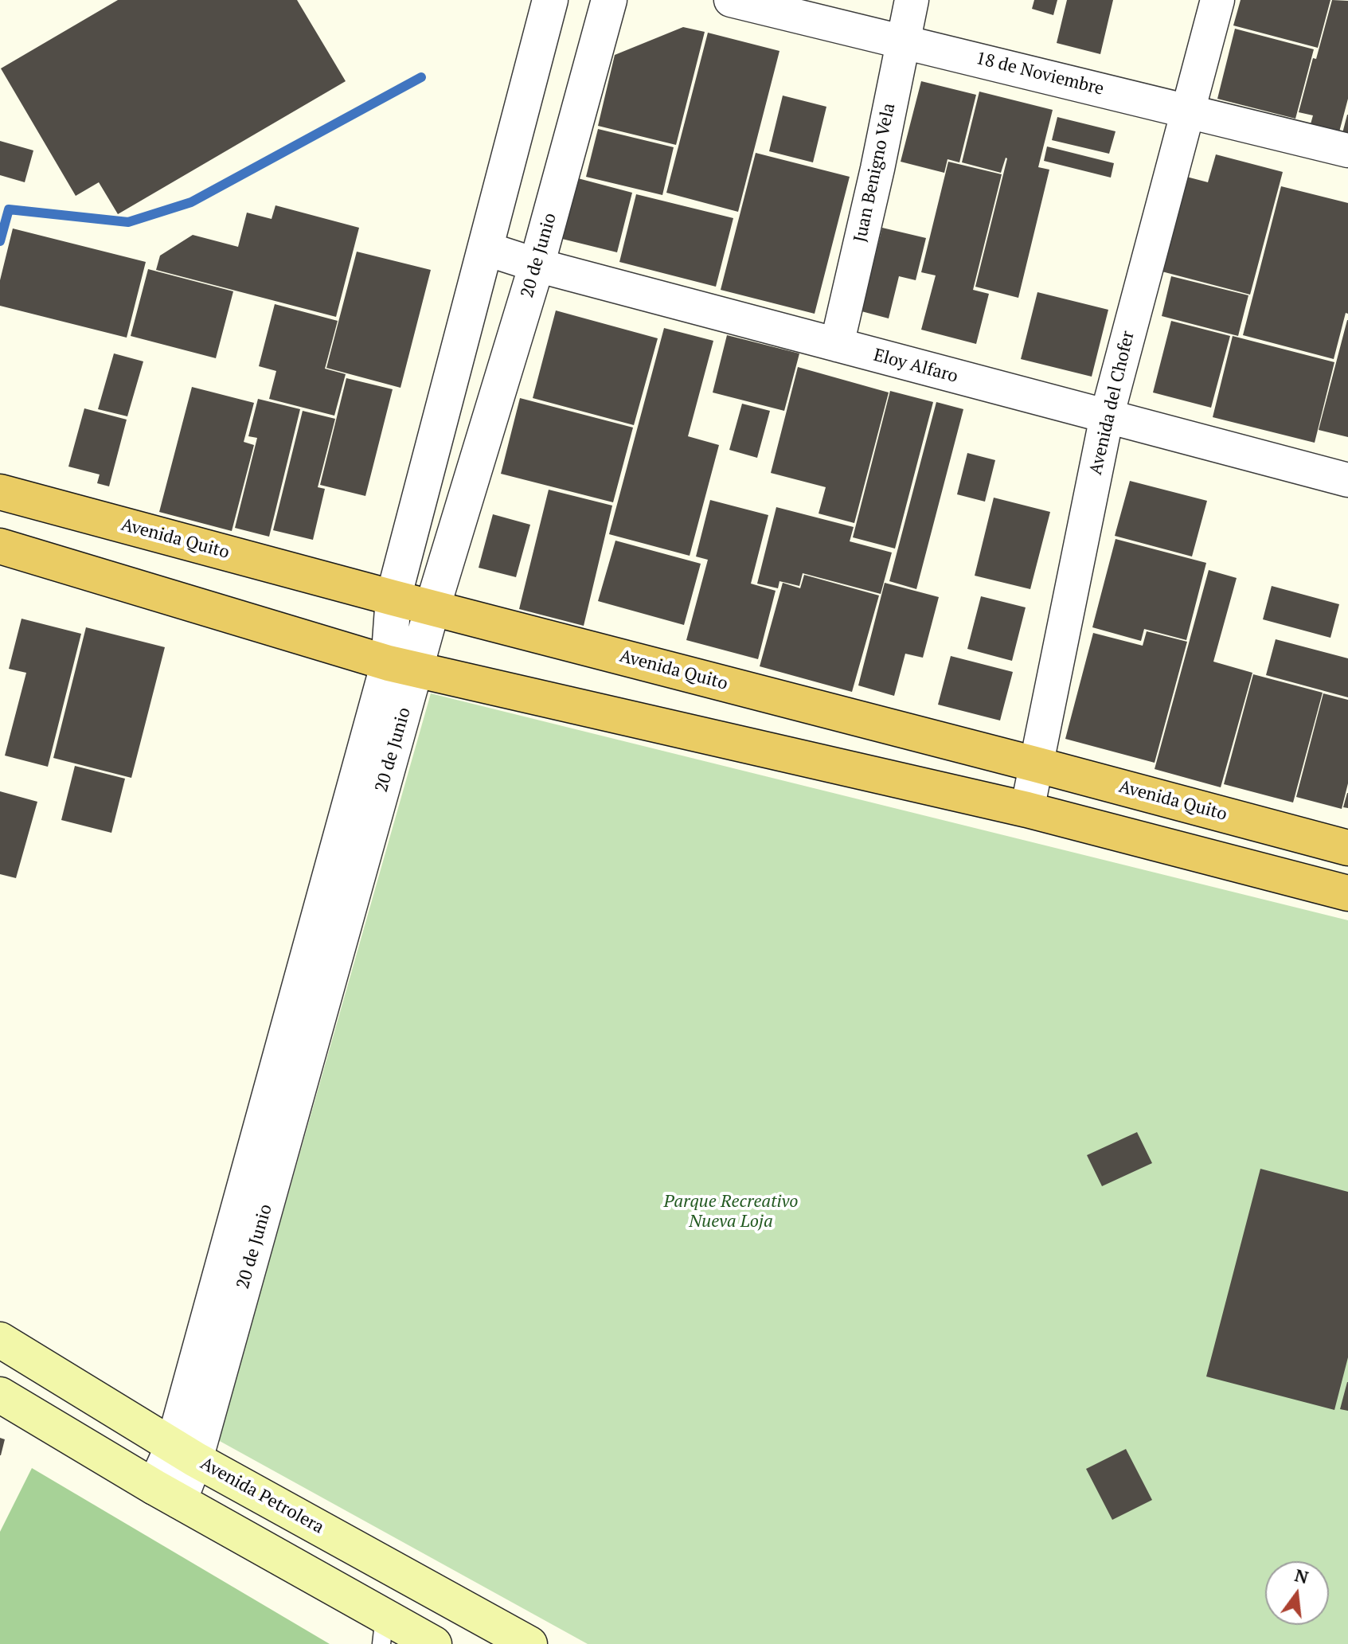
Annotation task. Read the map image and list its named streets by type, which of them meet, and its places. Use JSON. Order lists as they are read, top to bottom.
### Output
{
  "streets": {
    "highway": ["Avenida Quito"],
    "main road": ["Avenida Petrolera"],
    "street": [
      "18 de Noviembre",
      "Juan Benigno Vela",
      "20 de Junio",
      "Eloy Alfaro",
      "Avenida del Chofer"
    ]
  },
  "crossings": [
    ["18 de Noviembre", "Juan Benigno Vela"],
    ["18 de Noviembre", "Avenida del Chofer"],
    ["Juan Benigno Vela", "Eloy Alfaro"],
    ["20 de Junio", "Eloy Alfaro"],
    ["20 de Junio", "Avenida Quito"],
    ["20 de Junio", "Avenida Petrolera"],
    ["Eloy Alfaro", "Avenida del Chofer"],
    ["Avenida del Chofer", "Avenida Quito"]
  ],
  "parks": ["Parque Recreativo Nueva Loja"],
  "north": "top"
}
